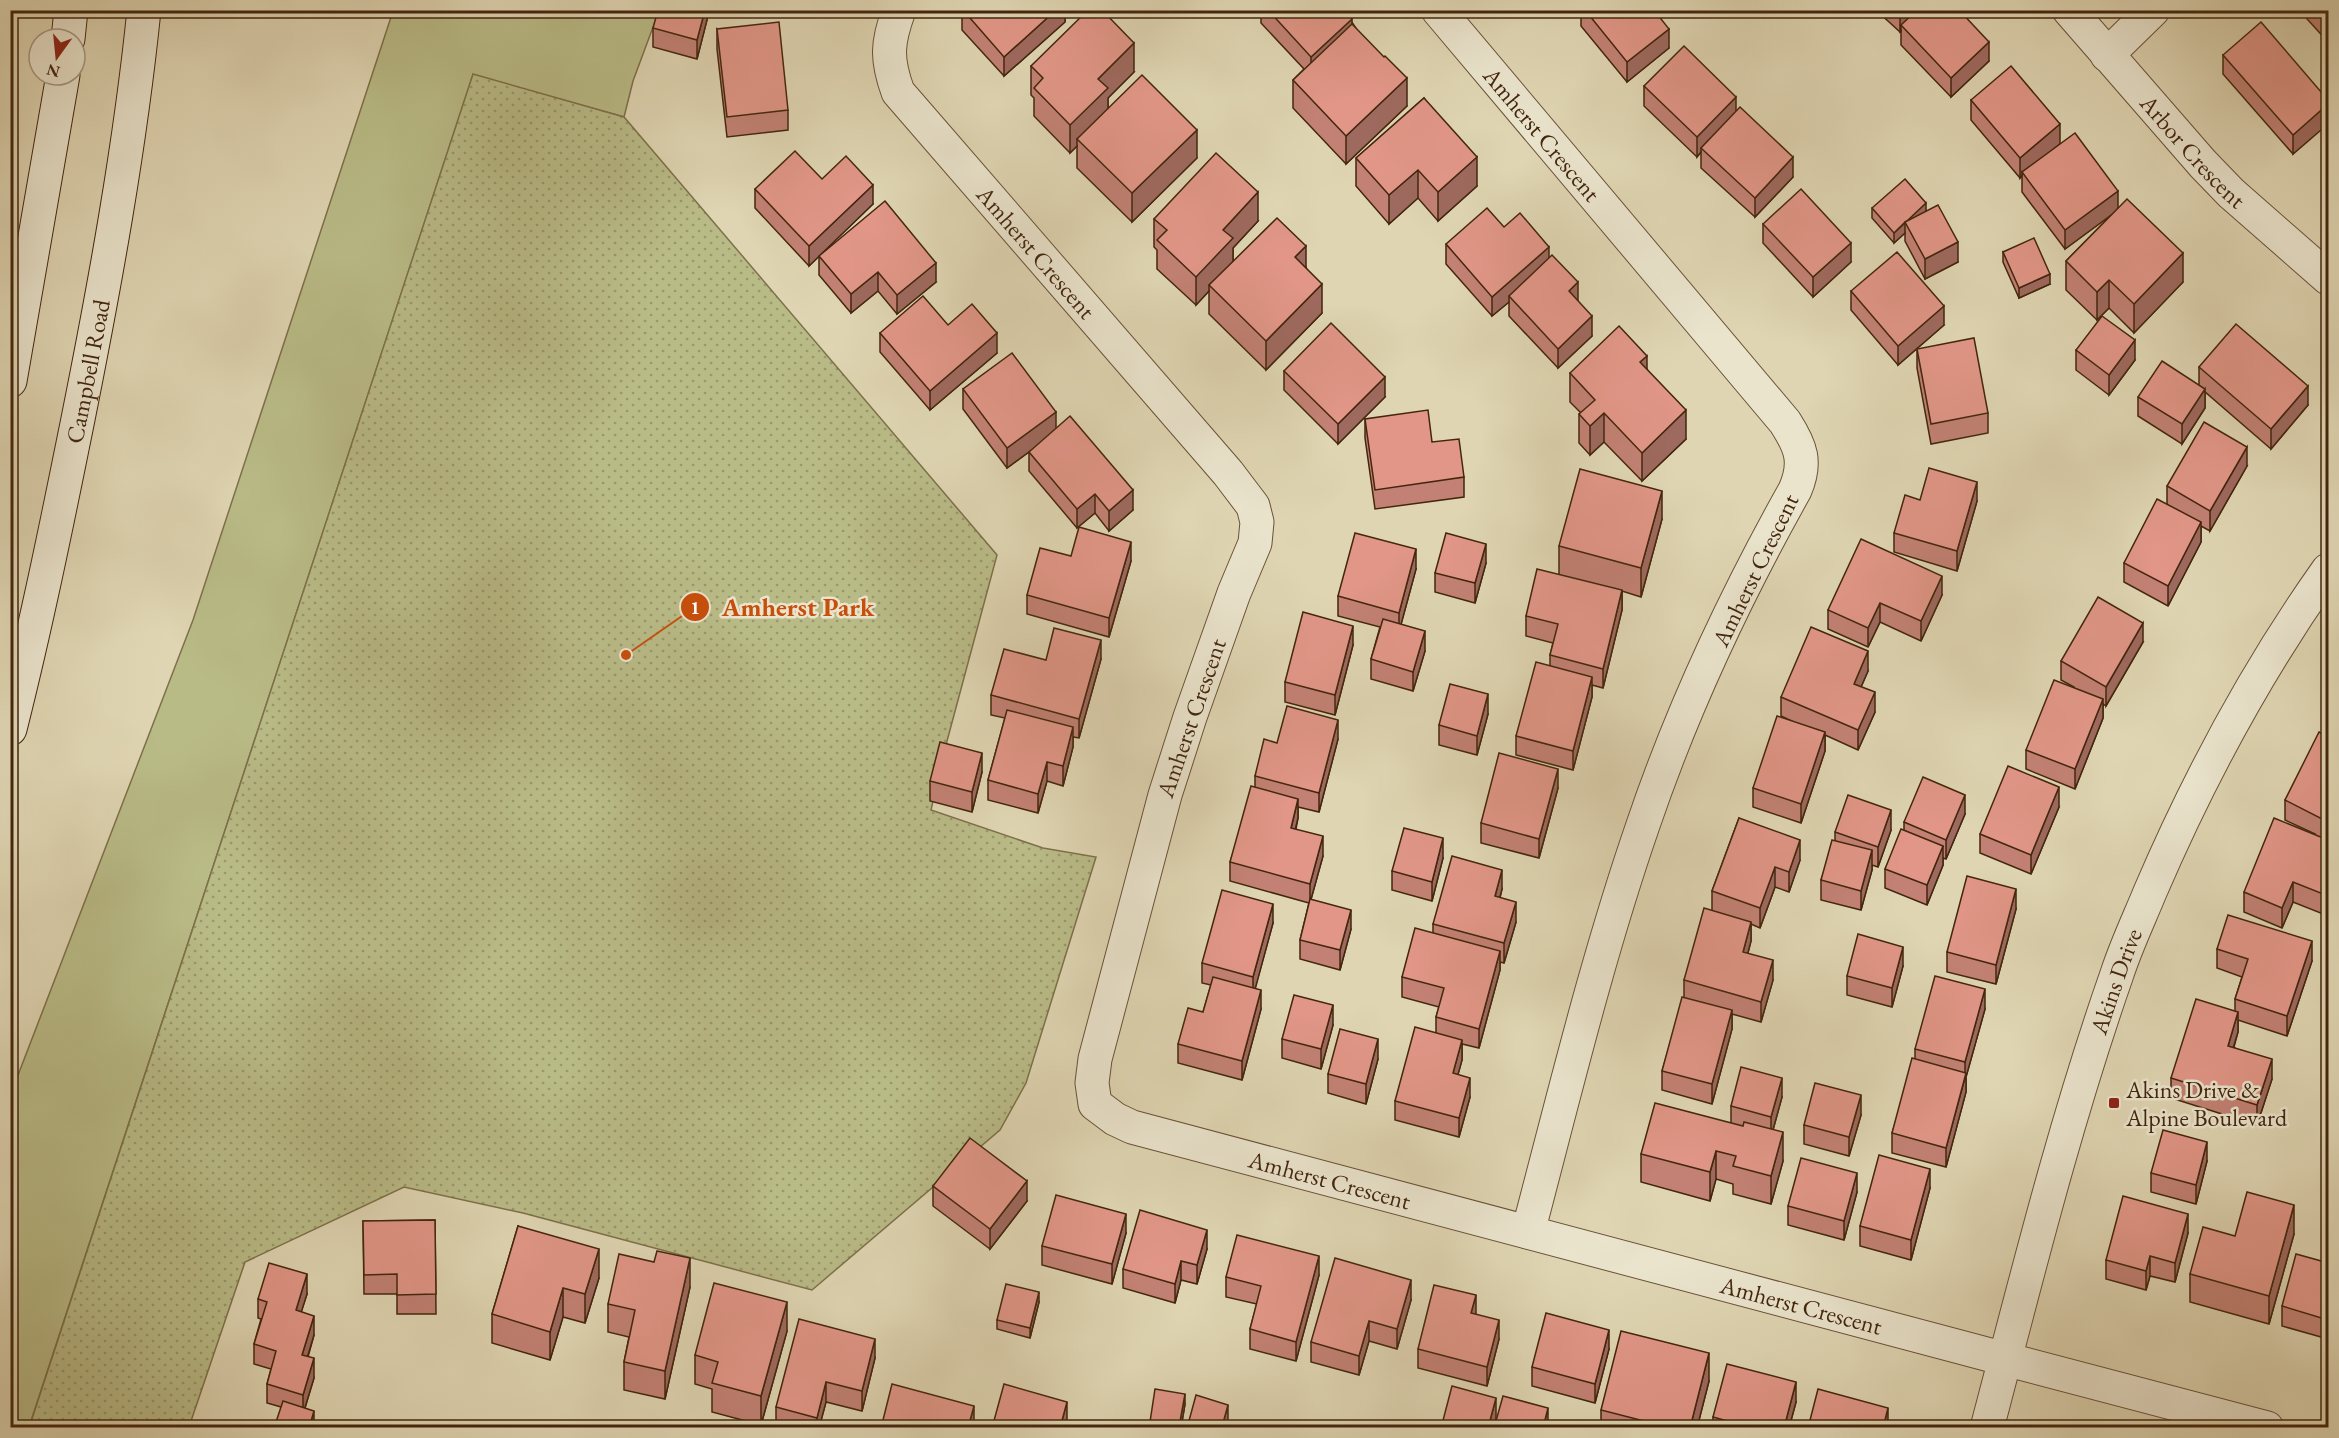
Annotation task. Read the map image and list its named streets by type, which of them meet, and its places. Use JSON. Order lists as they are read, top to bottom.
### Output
{
  "streets": {
    "street": [
      "Amherst Crescent",
      "Arbor Crescent",
      "Campbell Road",
      "Akins Drive"
    ]
  },
  "crossings": [
    ["Amherst Crescent", "Akins Drive"]
  ],
  "places": {
    "other": ["Amherst Park"],
    "transit": ["Akins Drive & Alpine Boulevard"]
  },
  "north": "bottom"
}
